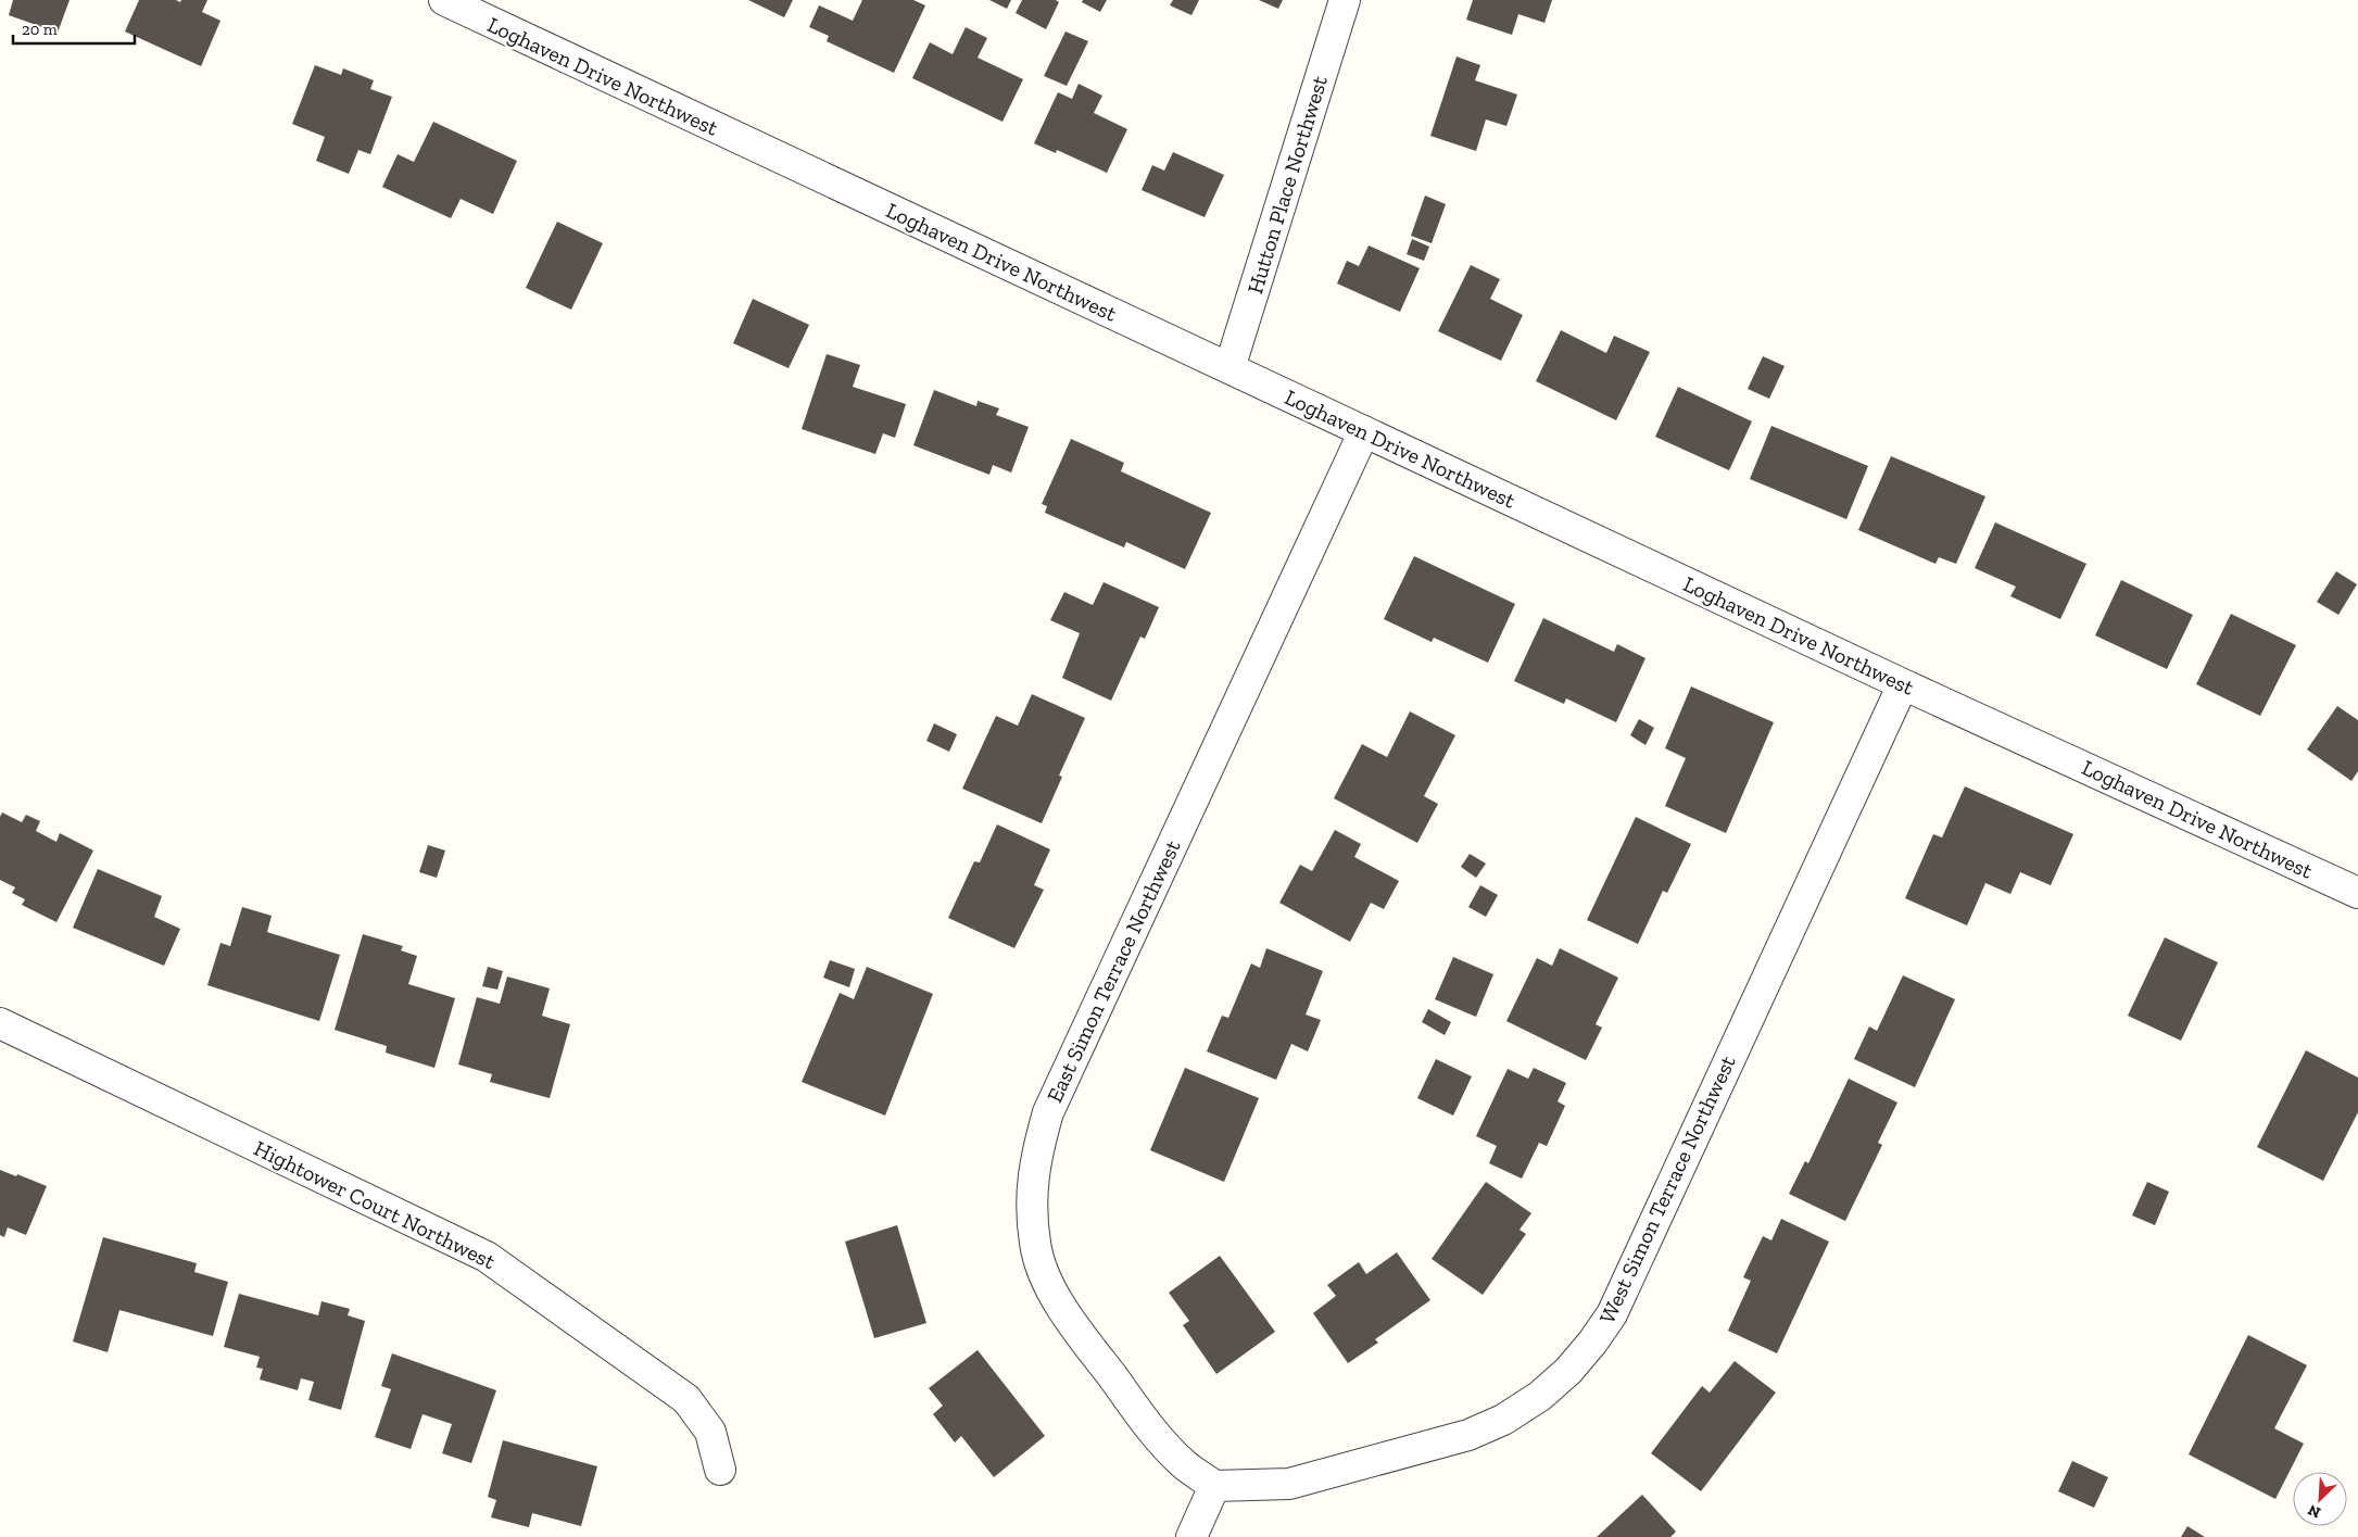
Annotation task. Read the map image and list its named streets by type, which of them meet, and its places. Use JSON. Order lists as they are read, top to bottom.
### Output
{
  "streets": {
    "street": [
      "Loghaven Drive Northwest",
      "Hutton Place Northwest",
      "East Simon Terrace Northwest",
      "West Simon Terrace Northwest",
      "Hightower Court Northwest"
    ]
  },
  "crossings": [
    ["Loghaven Drive Northwest", "Hutton Place Northwest"],
    ["Loghaven Drive Northwest", "East Simon Terrace Northwest"],
    ["Loghaven Drive Northwest", "West Simon Terrace Northwest"],
    ["East Simon Terrace Northwest", "West Simon Terrace Northwest"]
  ],
  "scale_bar": "20 m",
  "north": "bottom left"
}
